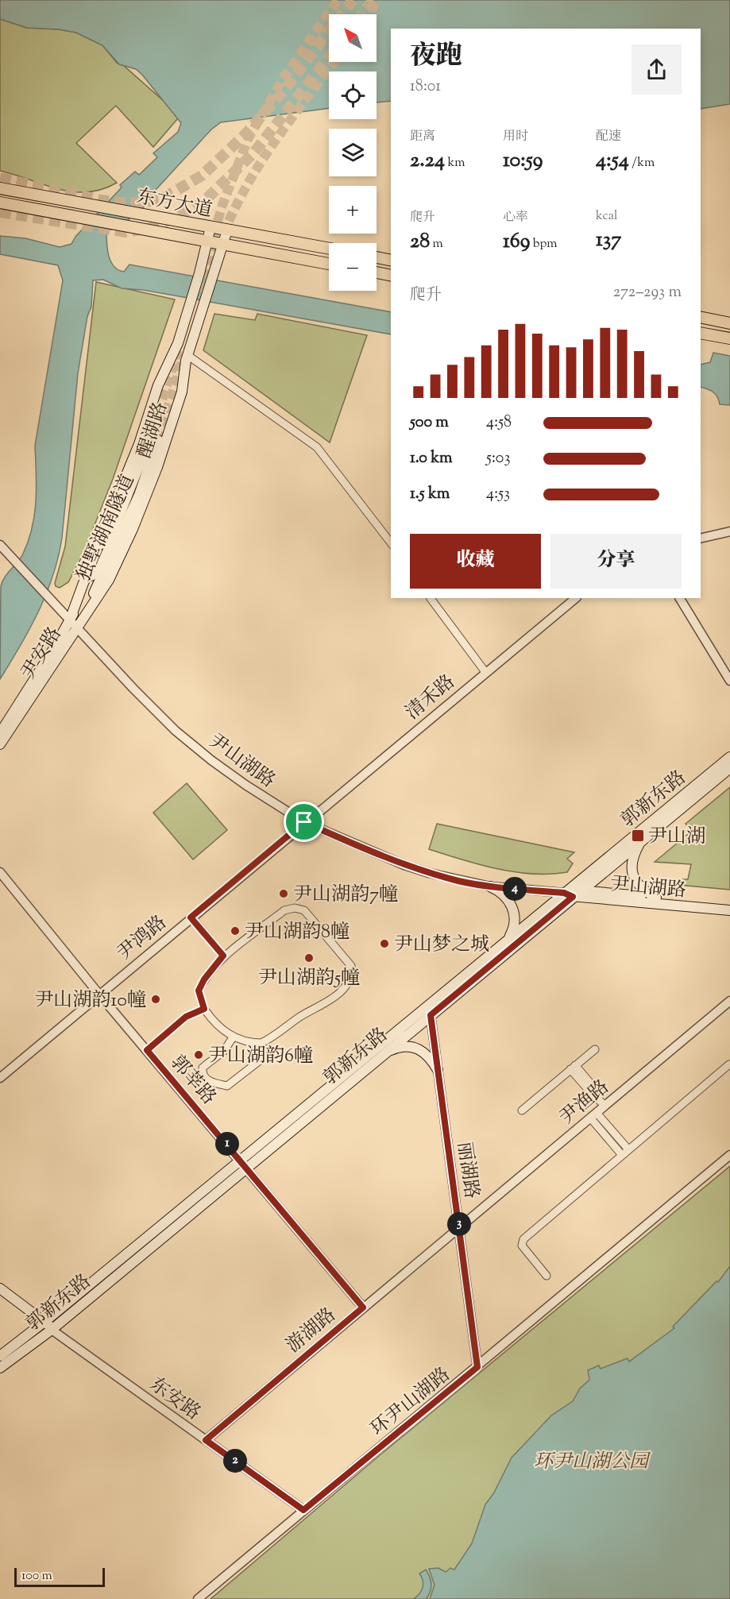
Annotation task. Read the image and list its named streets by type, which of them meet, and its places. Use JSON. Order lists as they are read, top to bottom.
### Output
{
  "streets": {
    "main road": [
      "东方大道",
      "醒湖路",
      "独墅湖南隧道",
      "尹安路",
      "尹山湖路",
      "郭新东路",
      "东安路"
    ],
    "street": [
      "清禾路",
      "尹鸿路",
      "郭莘路",
      "尹渔路",
      "丽湖路",
      "游湖路",
      "环尹山湖路"
    ]
  },
  "crossings": [
    ["东方大道", "醒湖路"],
    ["醒湖路", "独墅湖南隧道"],
    ["醒湖路", "尹安路"],
    ["醒湖路", "尹山湖路"],
    ["独墅湖南隧道", "尹安路"],
    ["独墅湖南隧道", "尹山湖路"],
    ["尹安路", "尹山湖路"],
    ["清禾路", "尹山湖路"],
    ["清禾路", "尹鸿路"],
    ["尹山湖路", "郭新东路"],
    ["尹山湖路", "尹鸿路"],
    ["郭新东路", "郭莘路"],
    ["郭新东路", "丽湖路"],
    ["郭新东路", "东安路"],
    ["尹鸿路", "郭莘路"],
    ["郭莘路", "游湖路"],
    ["尹渔路", "丽湖路"],
    ["尹渔路", "游湖路"],
    ["丽湖路", "游湖路"],
    ["丽湖路", "环尹山湖路"],
    ["游湖路", "东安路"],
    ["东安路", "环尹山湖路"]
  ],
  "parks": ["环尹山湖公园"],
  "places": {
    "transit": ["尹山湖"],
    "other": [
      "尹山湖韵7幢",
      "尹山湖韵8幢",
      "尹山梦之城",
      "尹山湖韵5幢",
      "尹山湖韵10幢",
      "尹山湖韵6幢"
    ]
  },
  "scale_bar": "100 m",
  "north": "top left",
  "page": {
    "map_buttons": ["+", "−"],
    "heading": ["夜跑", "18:01"],
    "stats": [
      ["距离", "2.24 km"],
      ["用时", "10:59"],
      ["配速", "4:54 /km"],
      ["爬升", "28 m"],
      ["心率", "169 bpm"],
      ["kcal", "137"]
    ],
    "chart": ["爬升", "272–293 m"],
    "list": [
      {
        "name": "500 m",
        "note": "4:58"
      },
      {
        "name": "1.0 km",
        "note": "5:03"
      },
      {
        "name": "1.5 km",
        "note": "4:53"
      }
    ],
    "buttons": ["收藏", "分享"],
    "pins": [
      "4",
      "1",
      "3",
      "2"
    ],
    "scale": "100 m"
  }
}
